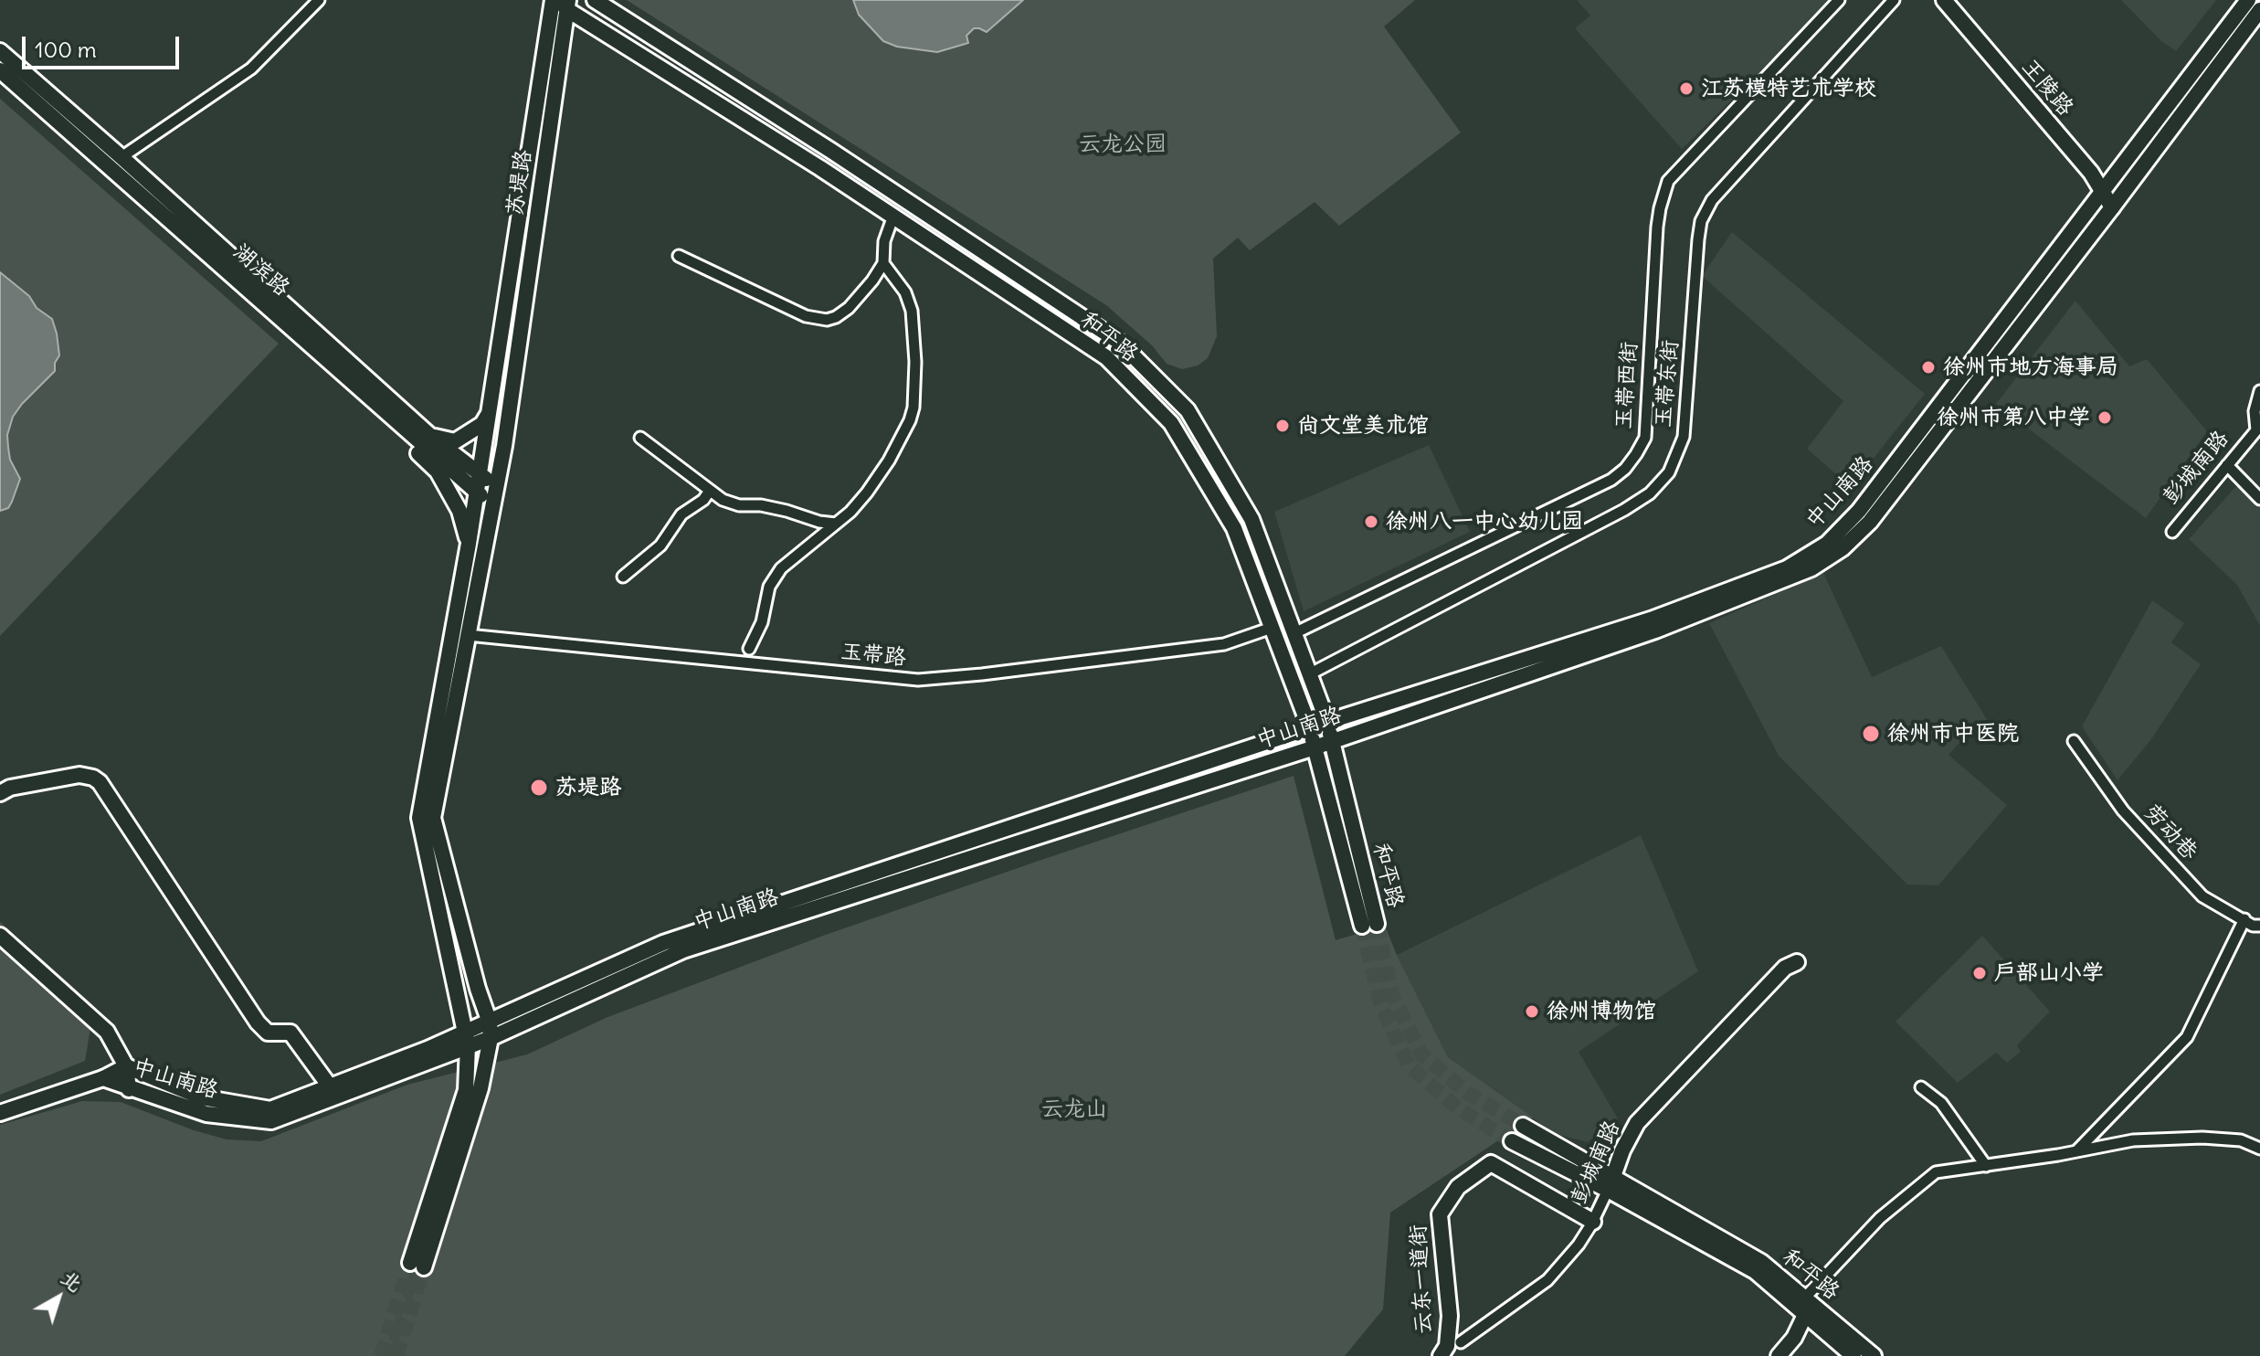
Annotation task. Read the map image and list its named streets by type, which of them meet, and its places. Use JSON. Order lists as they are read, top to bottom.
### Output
{
  "streets": {
    "main road": [
      "王陵路",
      "苏堤路",
      "湖滨路",
      "和平路",
      "彭城南路",
      "中山南路",
      "云东一道街"
    ],
    "street": [
      "玉带东街",
      "玉带西街",
      "玉带路",
      "劳动巷"
    ]
  },
  "crossings": [
    ["王陵路", "中山南路"],
    ["苏堤路", "湖滨路"],
    ["苏堤路", "和平路"],
    ["苏堤路", "中山南路"],
    ["苏堤路", "玉带路"],
    ["和平路", "玉带东街"],
    ["和平路", "玉带西街"],
    ["和平路", "彭城南路"],
    ["和平路", "中山南路"],
    ["和平路", "玉带路"],
    ["彭城南路", "云东一道街"]
  ],
  "parks": ["云龙公园", "云龙山"],
  "places": [
    "江苏模特艺术学校",
    "徐州市地方海事局",
    "徐州市第八中学",
    "尚文堂美术馆",
    "徐州八一中心幼儿园",
    "徐州市中医院",
    "苏堤路",
    "户部山小学",
    "徐州博物馆"
  ],
  "scale_bar": "100 m",
  "north": "top right"
}
